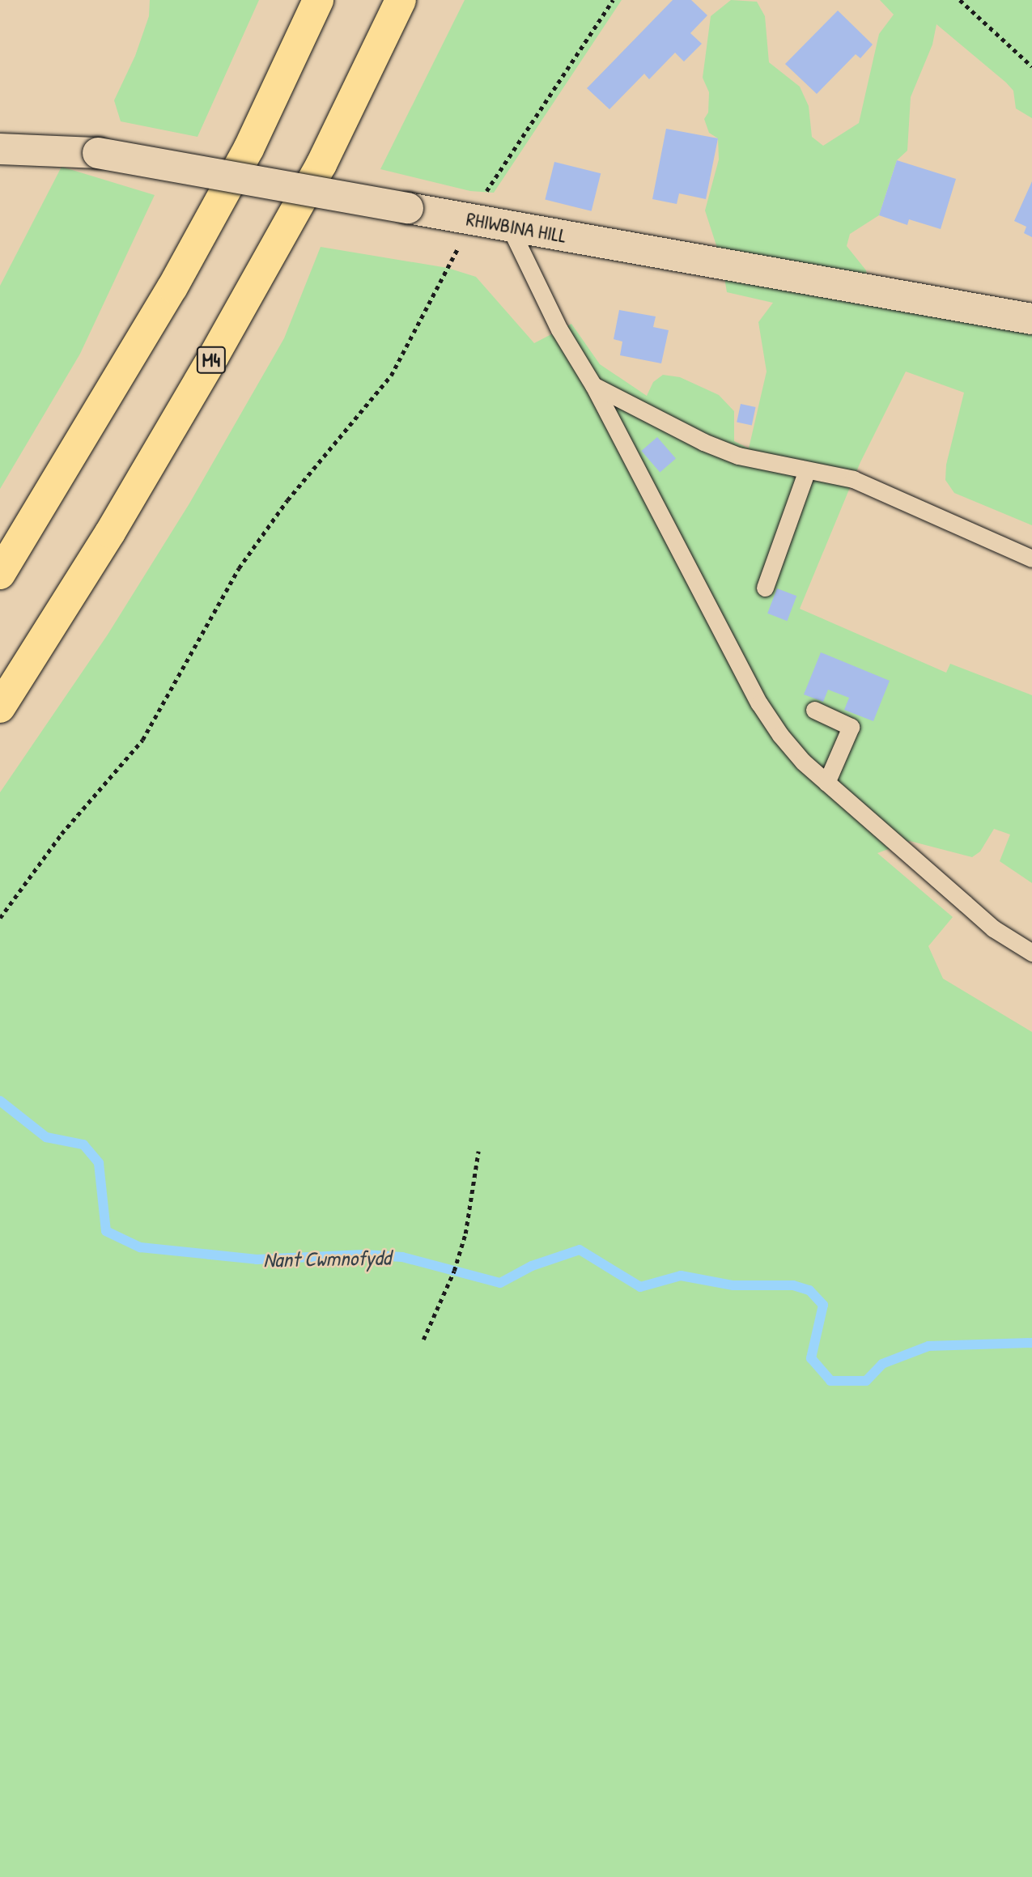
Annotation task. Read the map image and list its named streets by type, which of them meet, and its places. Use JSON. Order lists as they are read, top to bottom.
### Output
{
  "streets": {
    "highway": ["M4"],
    "street": ["RHIWBINA HILL"]
  },
  "water": ["Nant Cwmnofydd"]
}
